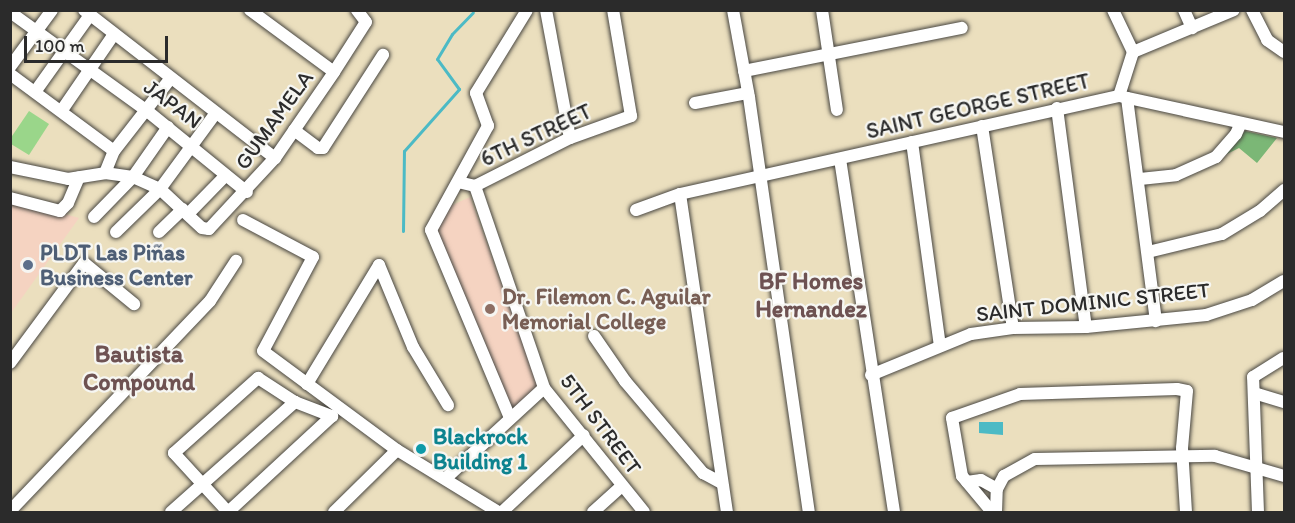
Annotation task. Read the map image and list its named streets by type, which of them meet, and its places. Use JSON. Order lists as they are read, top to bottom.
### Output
{
  "streets": {
    "street": [
      "JAPAN",
      "SAINT GEORGE STREET",
      "GUMAMELA",
      "6TH STREET",
      "SAINT DOMINIC STREET",
      "5TH STREET"
    ]
  },
  "crossings": [
    ["JAPAN", "GUMAMELA"],
    ["6TH STREET", "5TH STREET"]
  ],
  "districts": ["BF Homes Hernandez", "Bautista Compound"],
  "places": ["PLDT Las Piñas Business Center", "Dr. Filemon C. Aguilar Memorial College", "Blackrock Building 1"],
  "scale_bar": "100 m"
}
